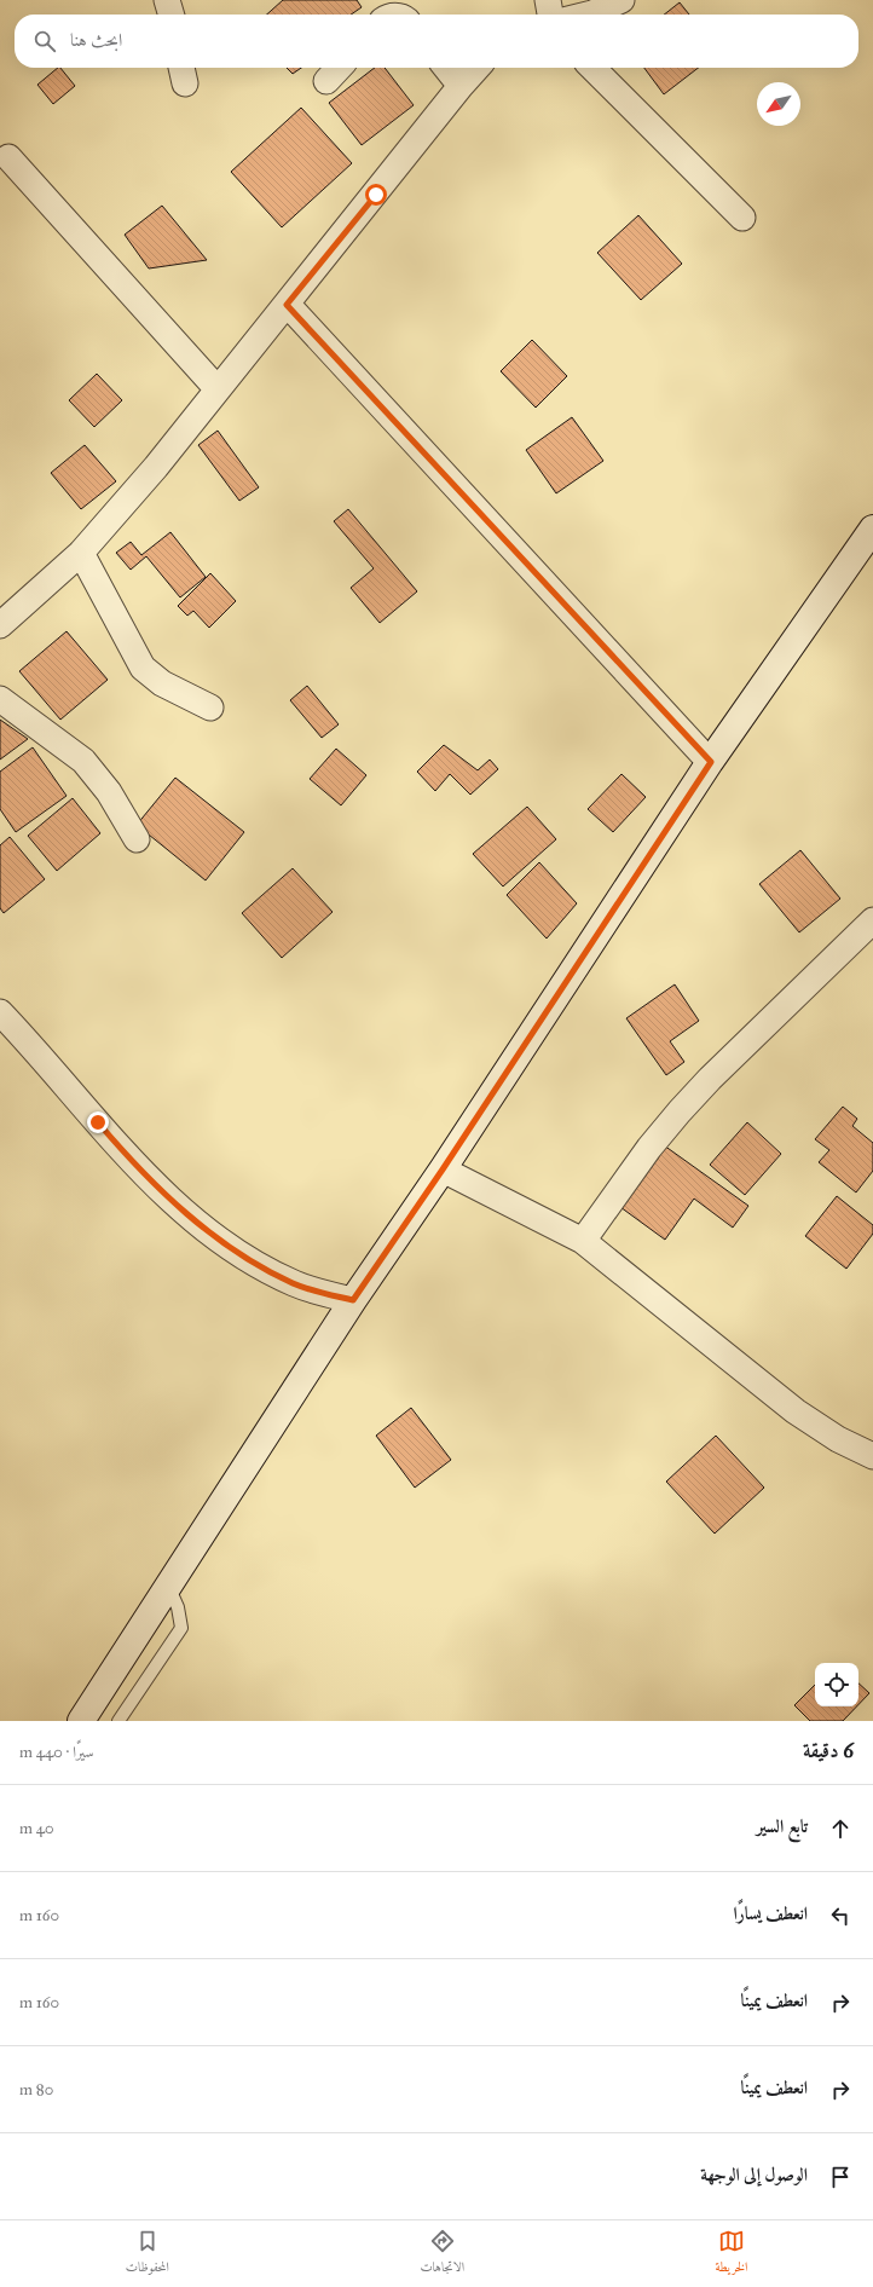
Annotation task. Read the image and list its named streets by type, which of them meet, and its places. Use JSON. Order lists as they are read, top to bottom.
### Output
{
  "north": "bottom left",
  "page": {
    "search": "ابحث هنا",
    "heading": ["6 دقيقة", "سيرًا · 440 m"],
    "list": [
      ["تابع السير", "40 m"],
      ["انعطف يسارًا", "160 m"],
      ["انعطف يمينًا", "160 m"],
      ["انعطف يمينًا", "80 m"],
      "الوصول إلى الوجهة"
    ],
    "nav": ["الخريطة", "الاتجاهات", "المحفوظات"]
  }
}
